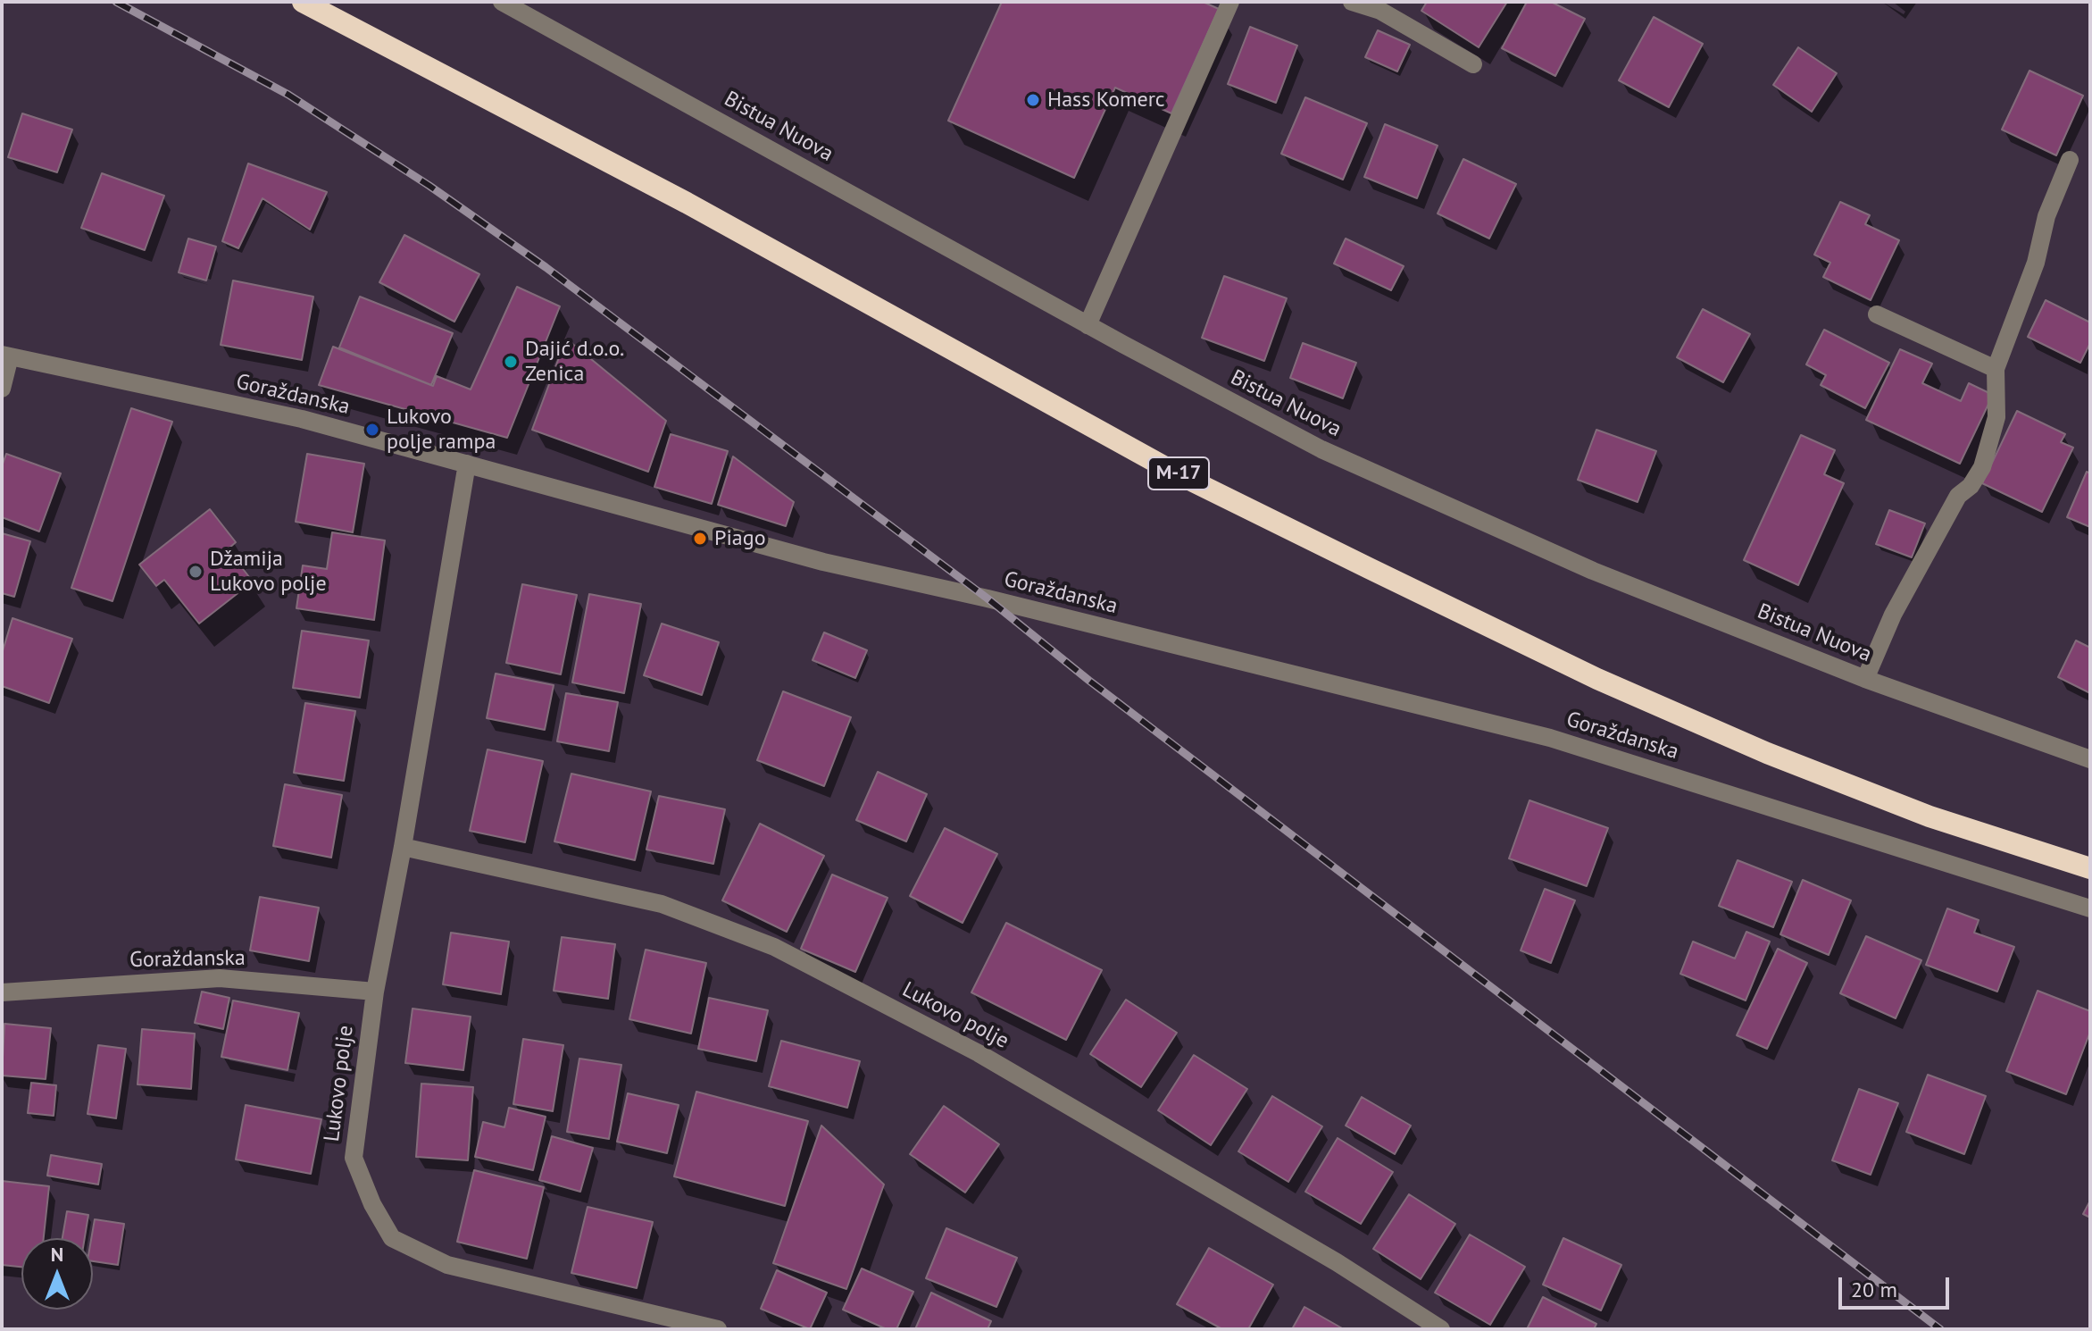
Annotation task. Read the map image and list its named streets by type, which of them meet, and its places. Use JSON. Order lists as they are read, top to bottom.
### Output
{
  "streets": {
    "highway": ["M-17"],
    "street": ["Bistua Nuova", "Goraždanska", "Lukovo polje"]
  },
  "crossings": [
    ["Goraždanska", "Lukovo polje"]
  ],
  "places": [
    "Hass Komerc",
    "Dajić d.o.o. Zenica",
    "Lukovo polje rampa",
    "Piago",
    "Džamija Lukovo polje"
  ],
  "scale_bar": "20 m",
  "north": "top"
}
